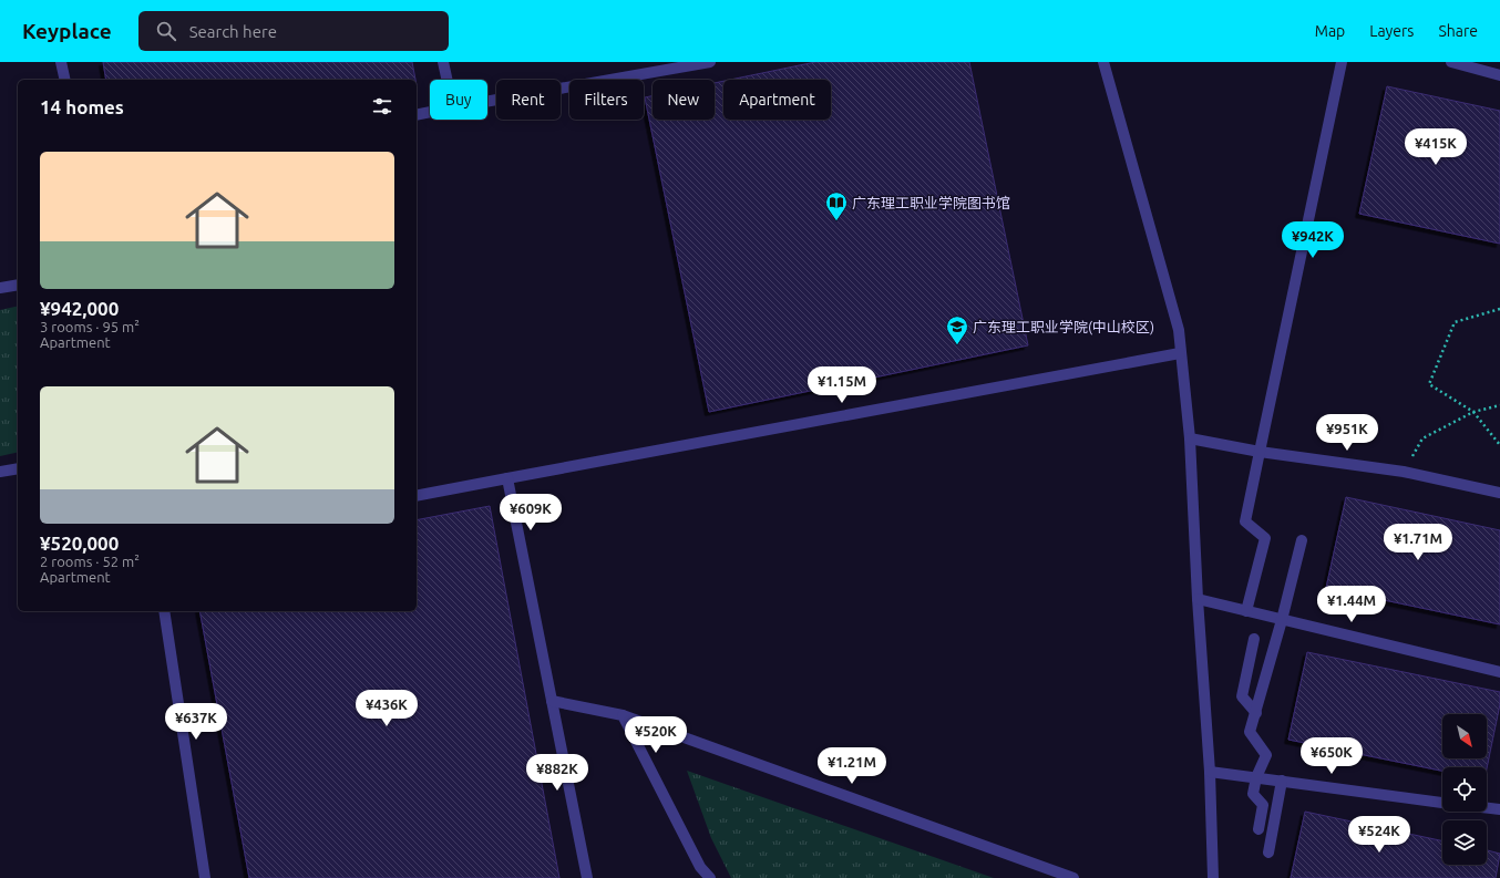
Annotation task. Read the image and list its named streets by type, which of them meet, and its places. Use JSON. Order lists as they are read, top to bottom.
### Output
{
  "places": {
    "library": ["广东理工职业学院图书馆"],
    "school or university": ["广东理工职业学院(中山校区)"]
  },
  "north": "bottom right",
  "page": {
    "header": "Keyplace",
    "search": "Search here",
    "nav": ["Map", "Layers", "Share"],
    "chip": [
      "Buy",
      "Rent",
      "Filters",
      "New",
      "Apartment"
    ],
    "heading": "14 homes",
    "price": [
      "¥415K",
      "¥942K",
      "¥1.15M",
      "¥951K",
      "¥609K",
      "¥1.71M",
      "¥1.44M",
      "¥436K",
      "¥637K",
      "¥520K",
      "¥650K",
      "¥1.21M",
      "¥882K",
      "¥524K"
    ],
    "list": [
      {
        "name": "¥942,000",
        "note": "3 rooms · 95 m² · Apartment"
      },
      {
        "name": "¥520,000",
        "note": "2 rooms · 52 m² · Apartment"
      }
    ]
  }
}
